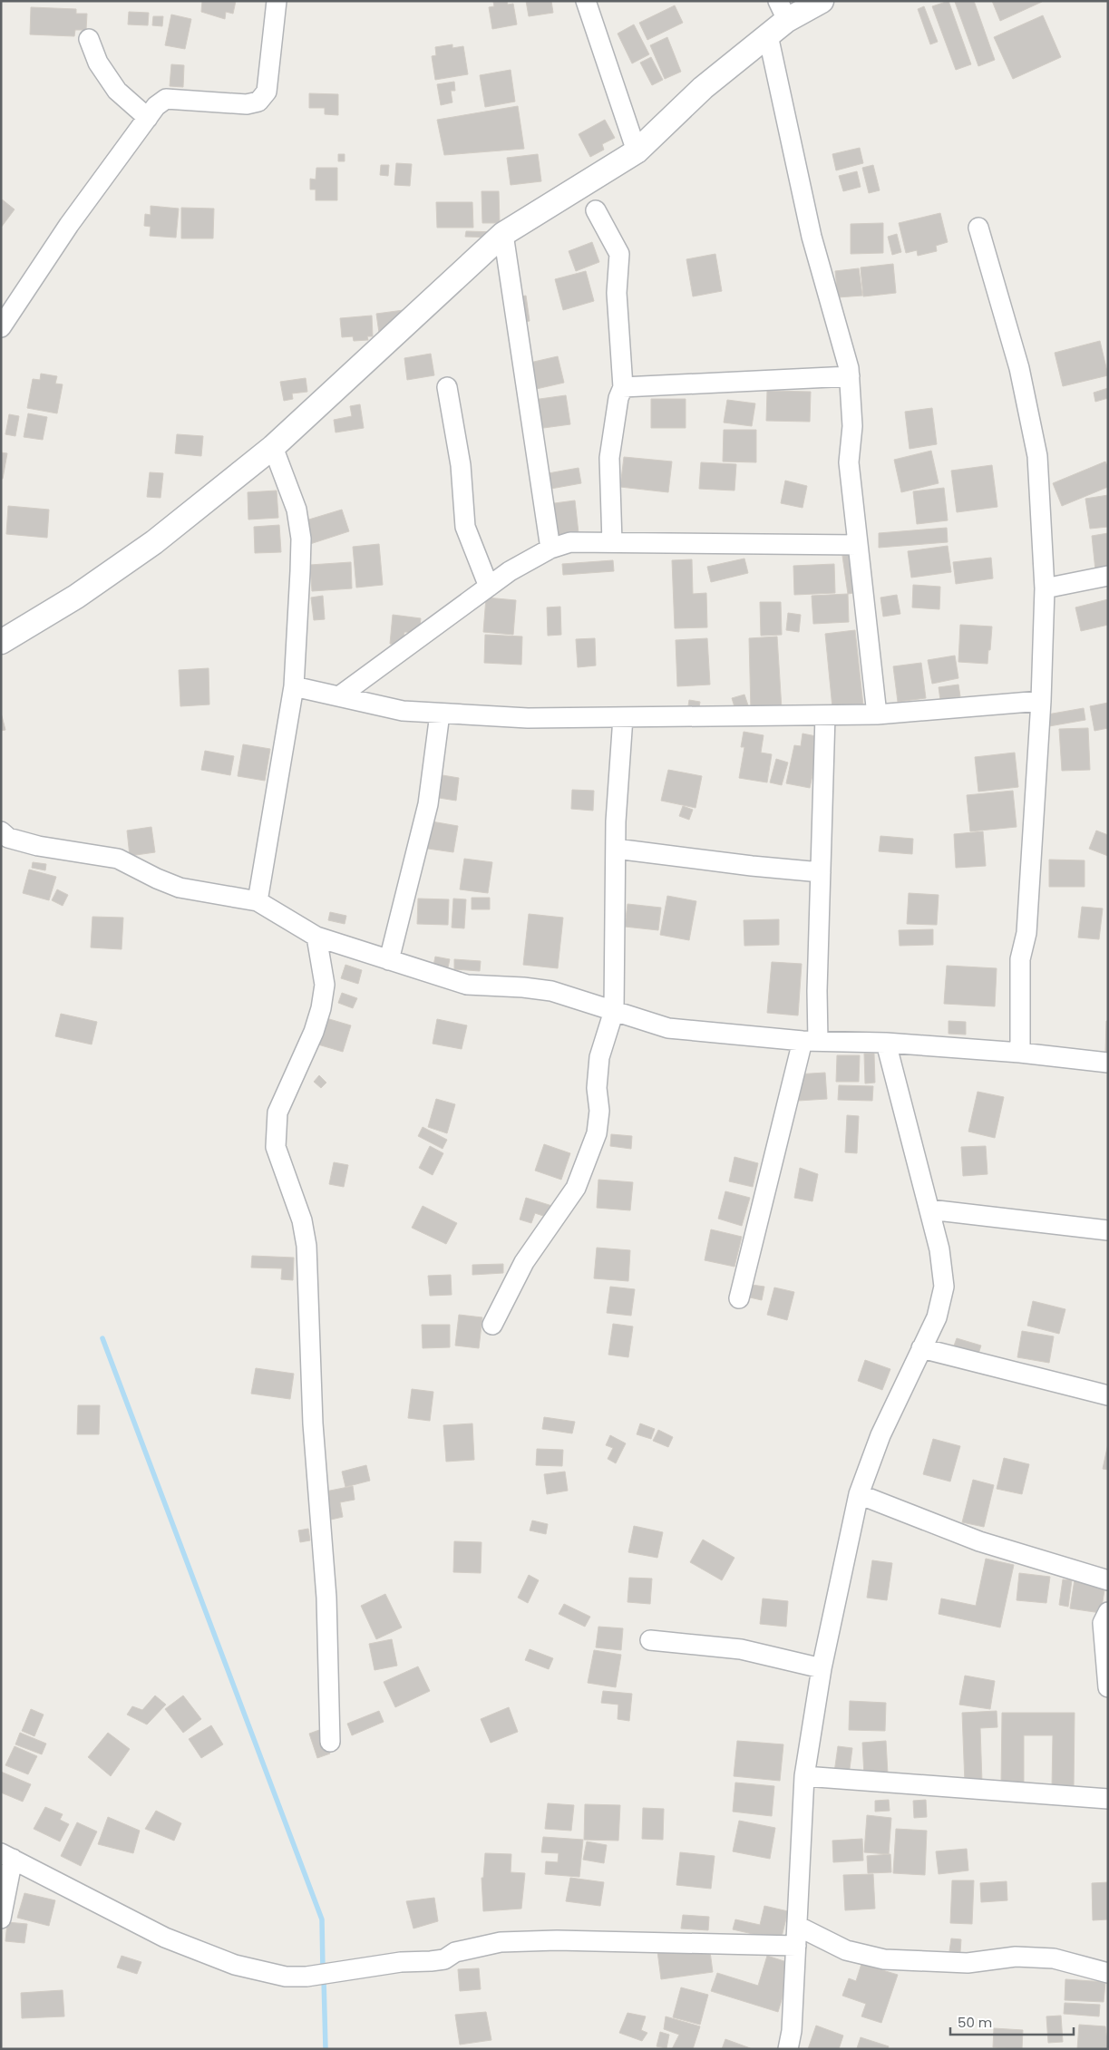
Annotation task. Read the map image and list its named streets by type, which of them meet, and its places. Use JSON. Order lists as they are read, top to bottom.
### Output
{
  "scale_bar": "50 m"
}
